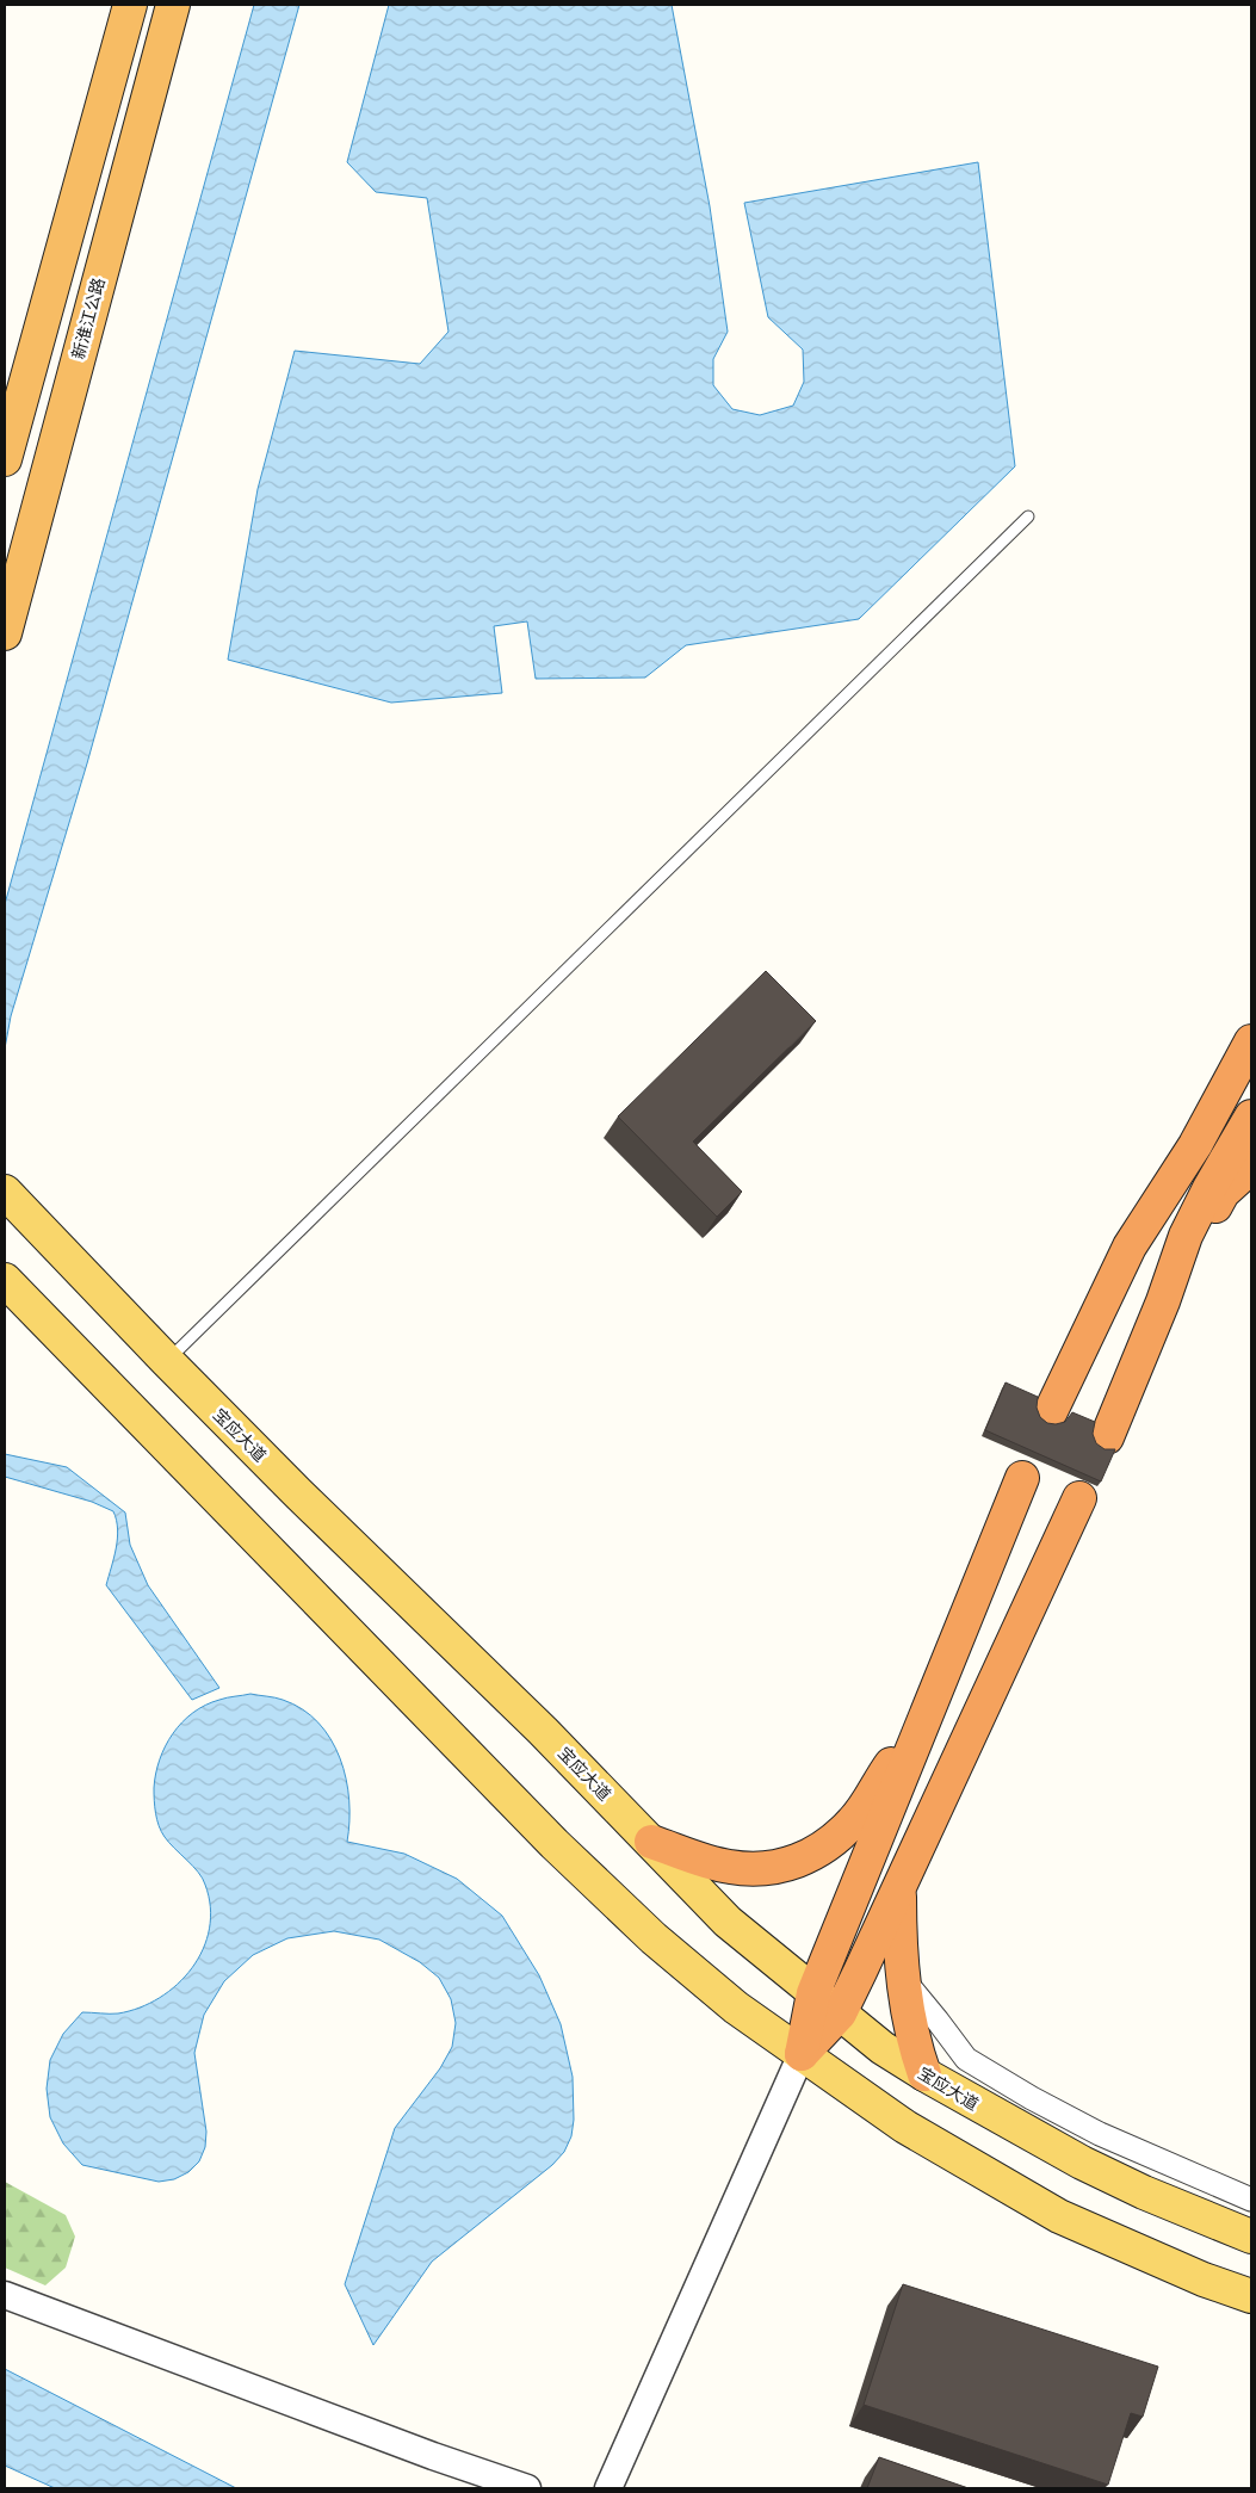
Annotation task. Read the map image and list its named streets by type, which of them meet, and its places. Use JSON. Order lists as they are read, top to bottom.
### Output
{
  "streets": {
    "highway": ["新淮江公路"],
    "main road": ["宝应大道"]
  }
}
